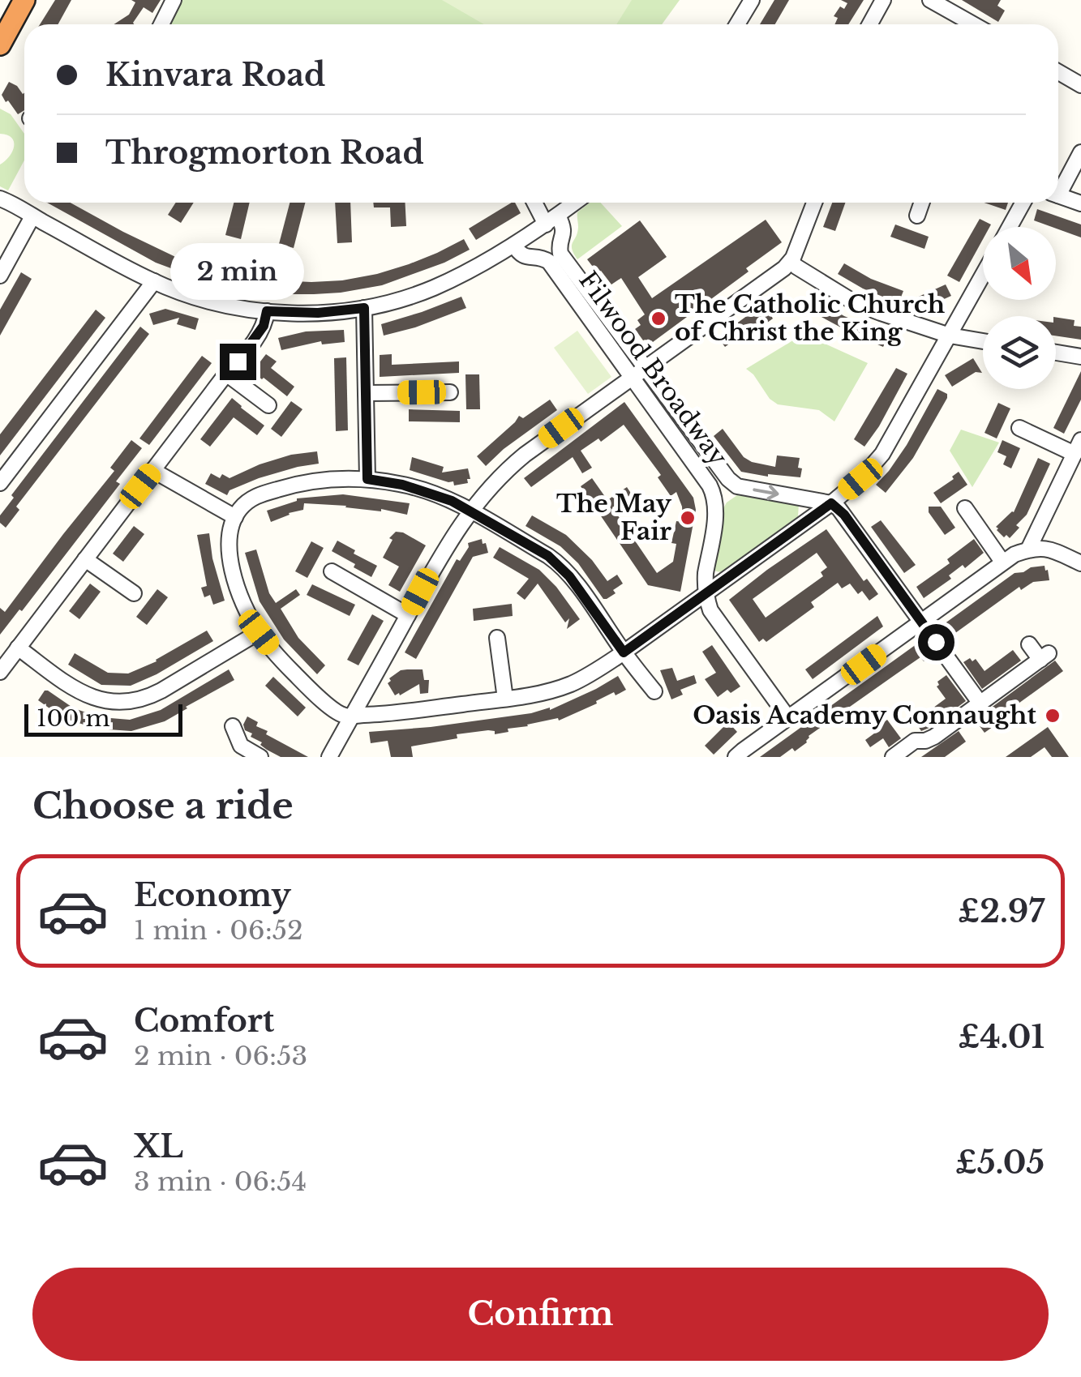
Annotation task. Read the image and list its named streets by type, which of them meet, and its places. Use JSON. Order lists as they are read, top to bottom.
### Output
{
  "streets": {
    "street": ["Filwood Broadway"]
  },
  "places": ["The Catholic Church of Christ the King", "The May Fair", "Oasis Academy Connaught"],
  "scale_bar": "100 m",
  "north": "bottom right",
  "page": {
    "banner": ["Kinvara Road", "Throgmorton Road"],
    "bubble": "2 min",
    "scale": "100 m",
    "heading": "Choose a ride",
    "list": [
      {
        "name": "Economy",
        "note": "1 min · 06:52",
        "value": "£2.97"
      },
      {
        "name": "Comfort",
        "note": "2 min · 06:53",
        "value": "£4.01"
      },
      {
        "name": "XL",
        "note": "3 min · 06:54",
        "value": "£5.05"
      }
    ],
    "buttons": "Confirm"
  }
}
